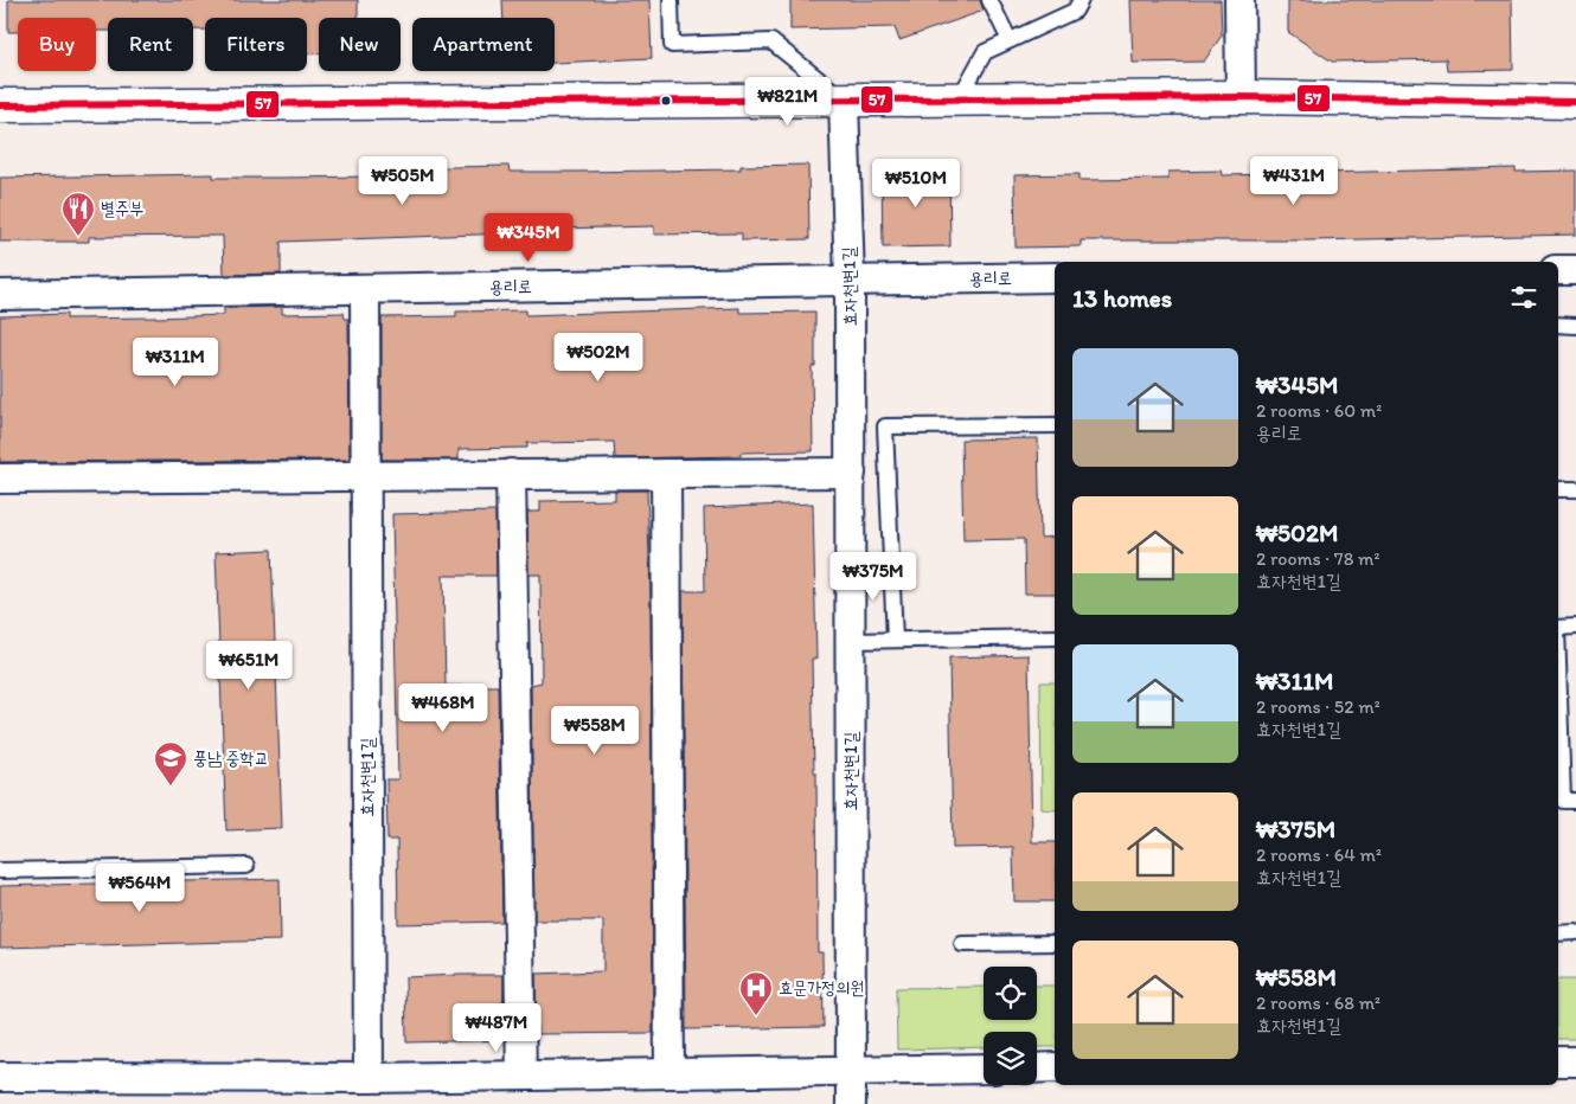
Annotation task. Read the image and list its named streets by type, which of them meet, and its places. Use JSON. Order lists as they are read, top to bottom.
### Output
{
  "streets": {
    "street": ["용리로", "효자천변1길"]
  },
  "crossings": [
    ["용리로", "효자천변1길"]
  ],
  "places": {
    "restaurant": ["별주부"],
    "school or university": ["풍남 중학교"],
    "hospital": ["효문가정의원"]
  },
  "lines": ["transit line 57"],
  "page": {
    "chip": [
      "Buy",
      "Rent",
      "Filters",
      "New",
      "Apartment"
    ],
    "price": [
      "₩821M",
      "₩505M",
      "₩431M",
      "₩510M",
      "₩345M",
      "₩502M",
      "₩311M",
      "₩375M",
      "₩651M",
      "₩468M",
      "₩558M",
      "₩564M",
      "₩487M"
    ],
    "heading": "13 homes",
    "list": [
      {
        "name": "₩345M",
        "note": "2 rooms · 60 m² · 용리로"
      },
      {
        "name": "₩502M",
        "note": "2 rooms · 78 m² · 효자천변1길"
      },
      {
        "name": "₩311M",
        "note": "2 rooms · 52 m² · 효자천변1길"
      },
      {
        "name": "₩375M",
        "note": "2 rooms · 64 m² · 효자천변1길"
      },
      {
        "name": "₩558M",
        "note": "2 rooms · 68 m² · 효자천변1길"
      }
    ]
  }
}
